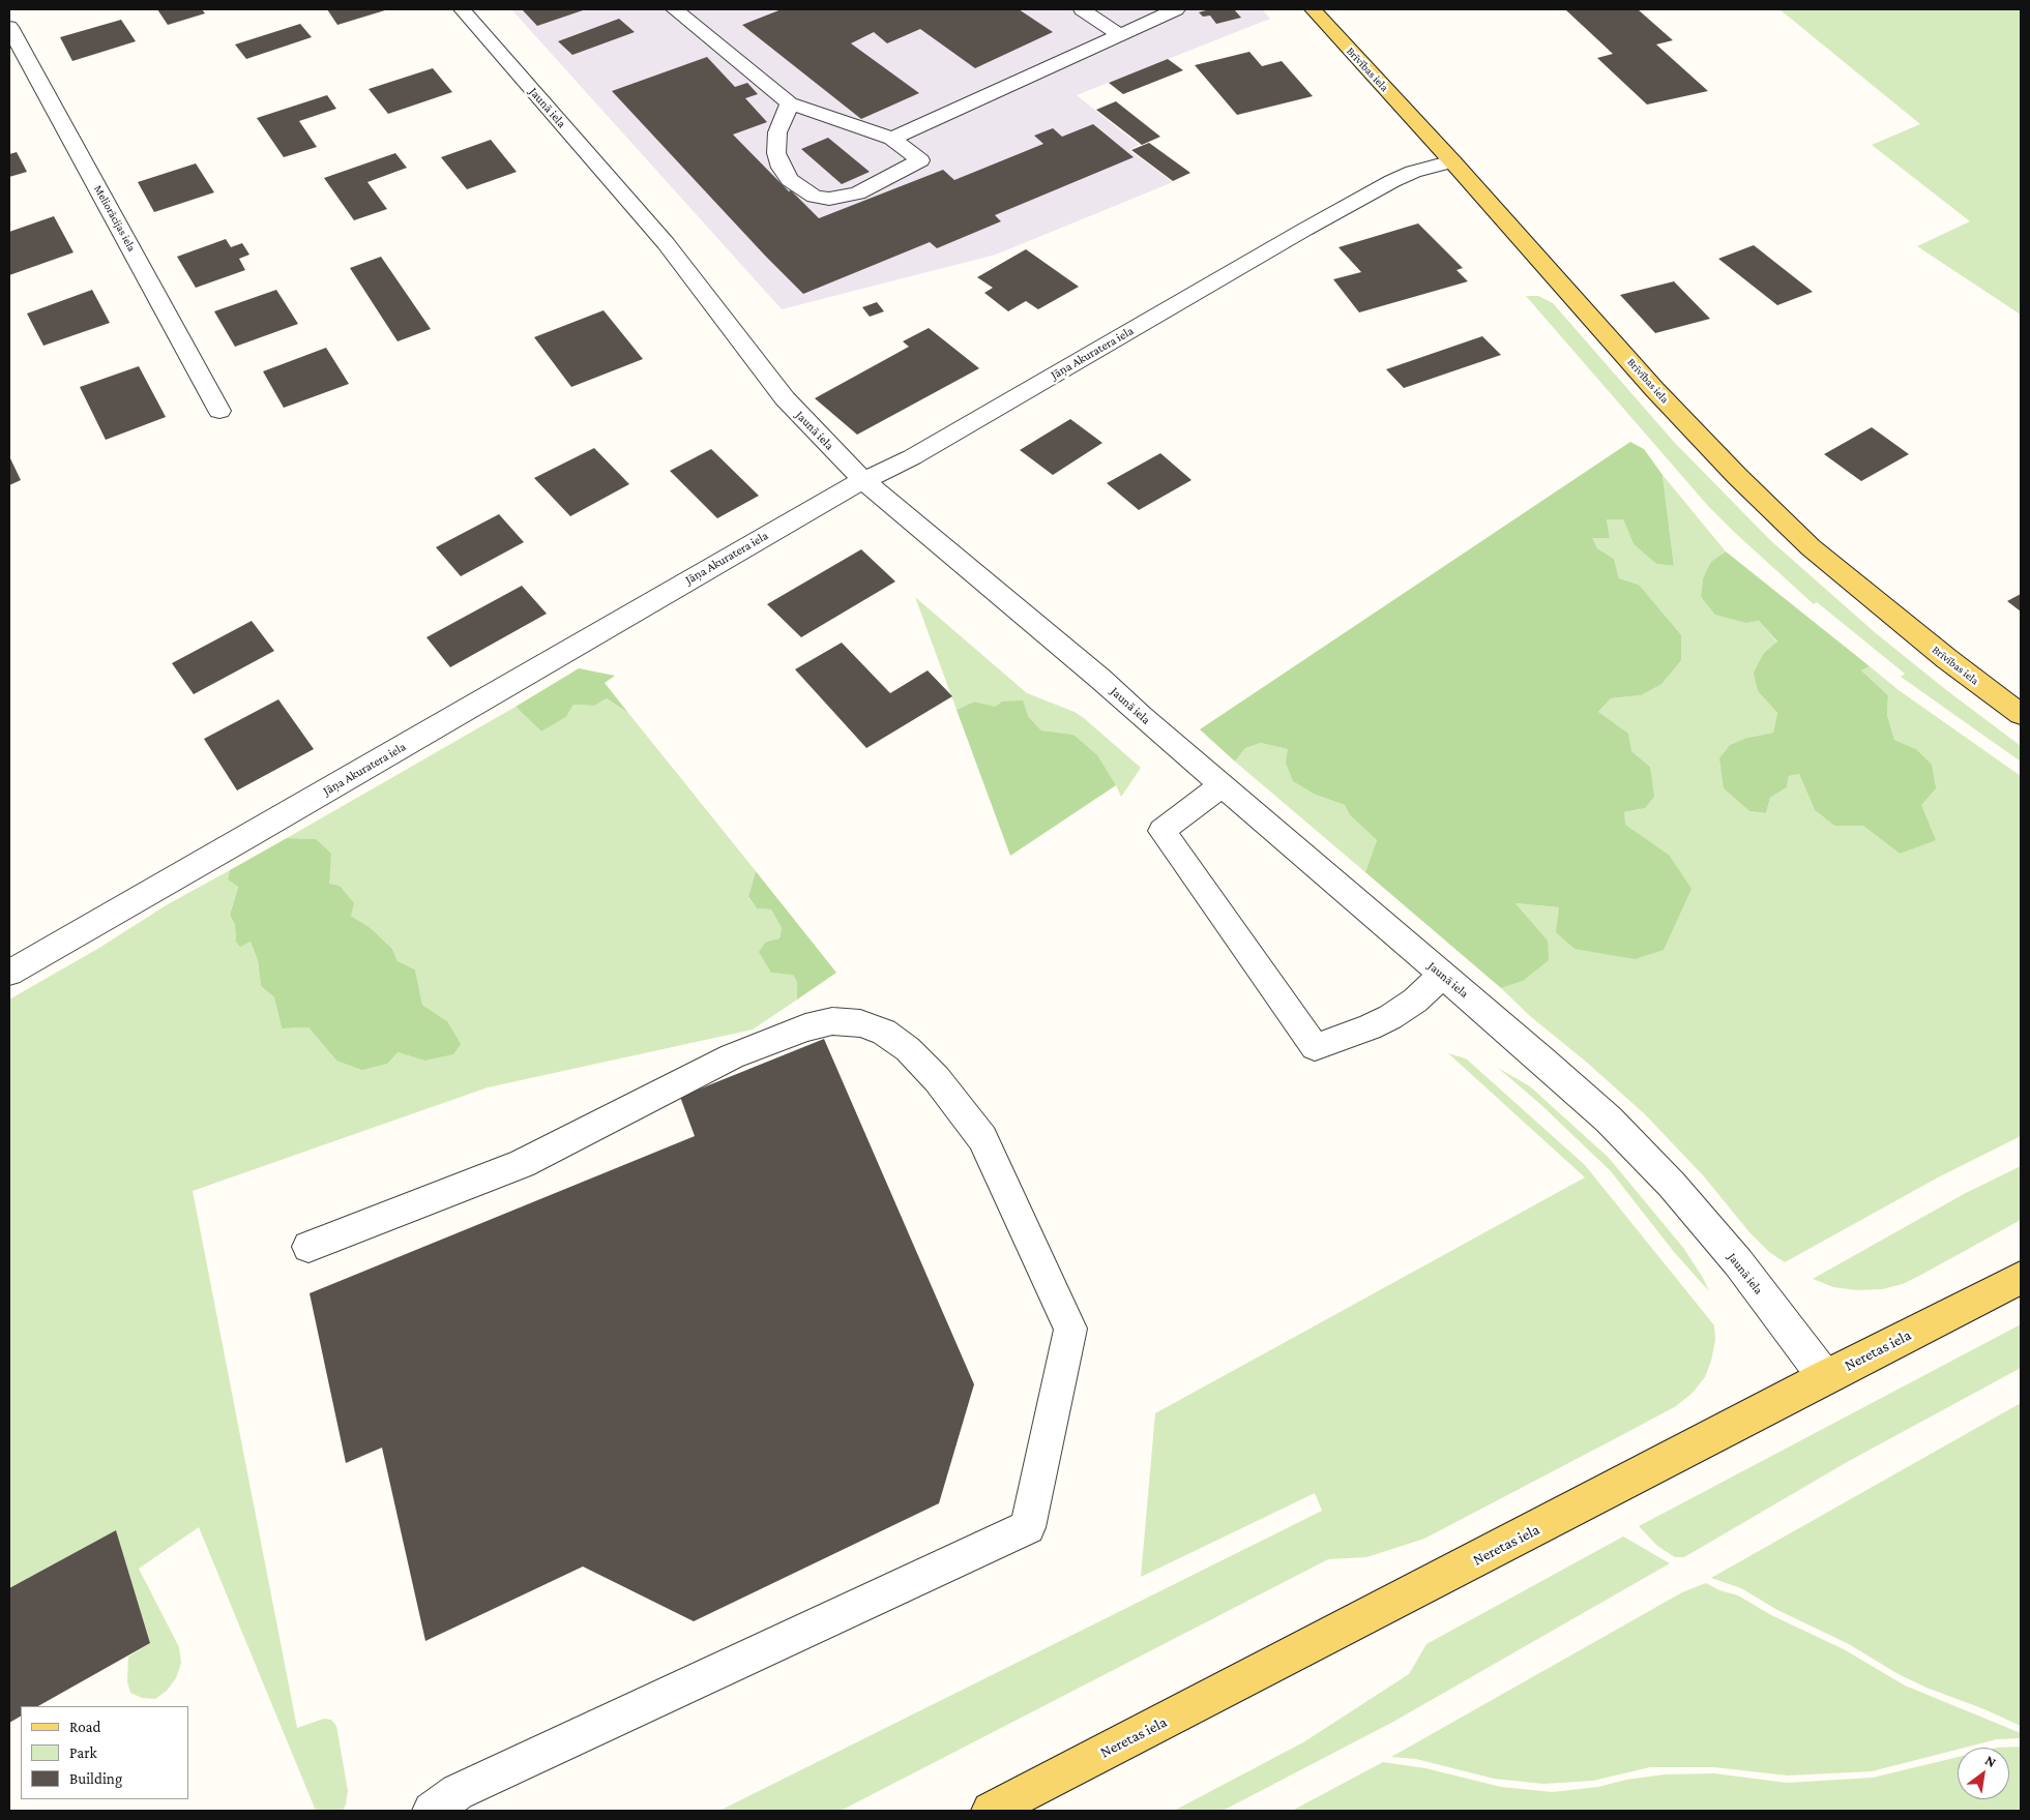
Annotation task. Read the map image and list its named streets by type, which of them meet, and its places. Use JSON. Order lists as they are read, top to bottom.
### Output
{
  "streets": {
    "main road": ["Brīvības iela", "Neretas iela"],
    "street": ["Jaunā iela", "Meliorācijas iela", "Jāņa Akuratera iela"]
  },
  "crossings": [
    ["Brīvības iela", "Jāņa Akuratera iela"],
    ["Jaunā iela", "Jāņa Akuratera iela"],
    ["Jaunā iela", "Neretas iela"]
  ],
  "legend": ["Road", "Park", "Building"],
  "north": "top right"
}
